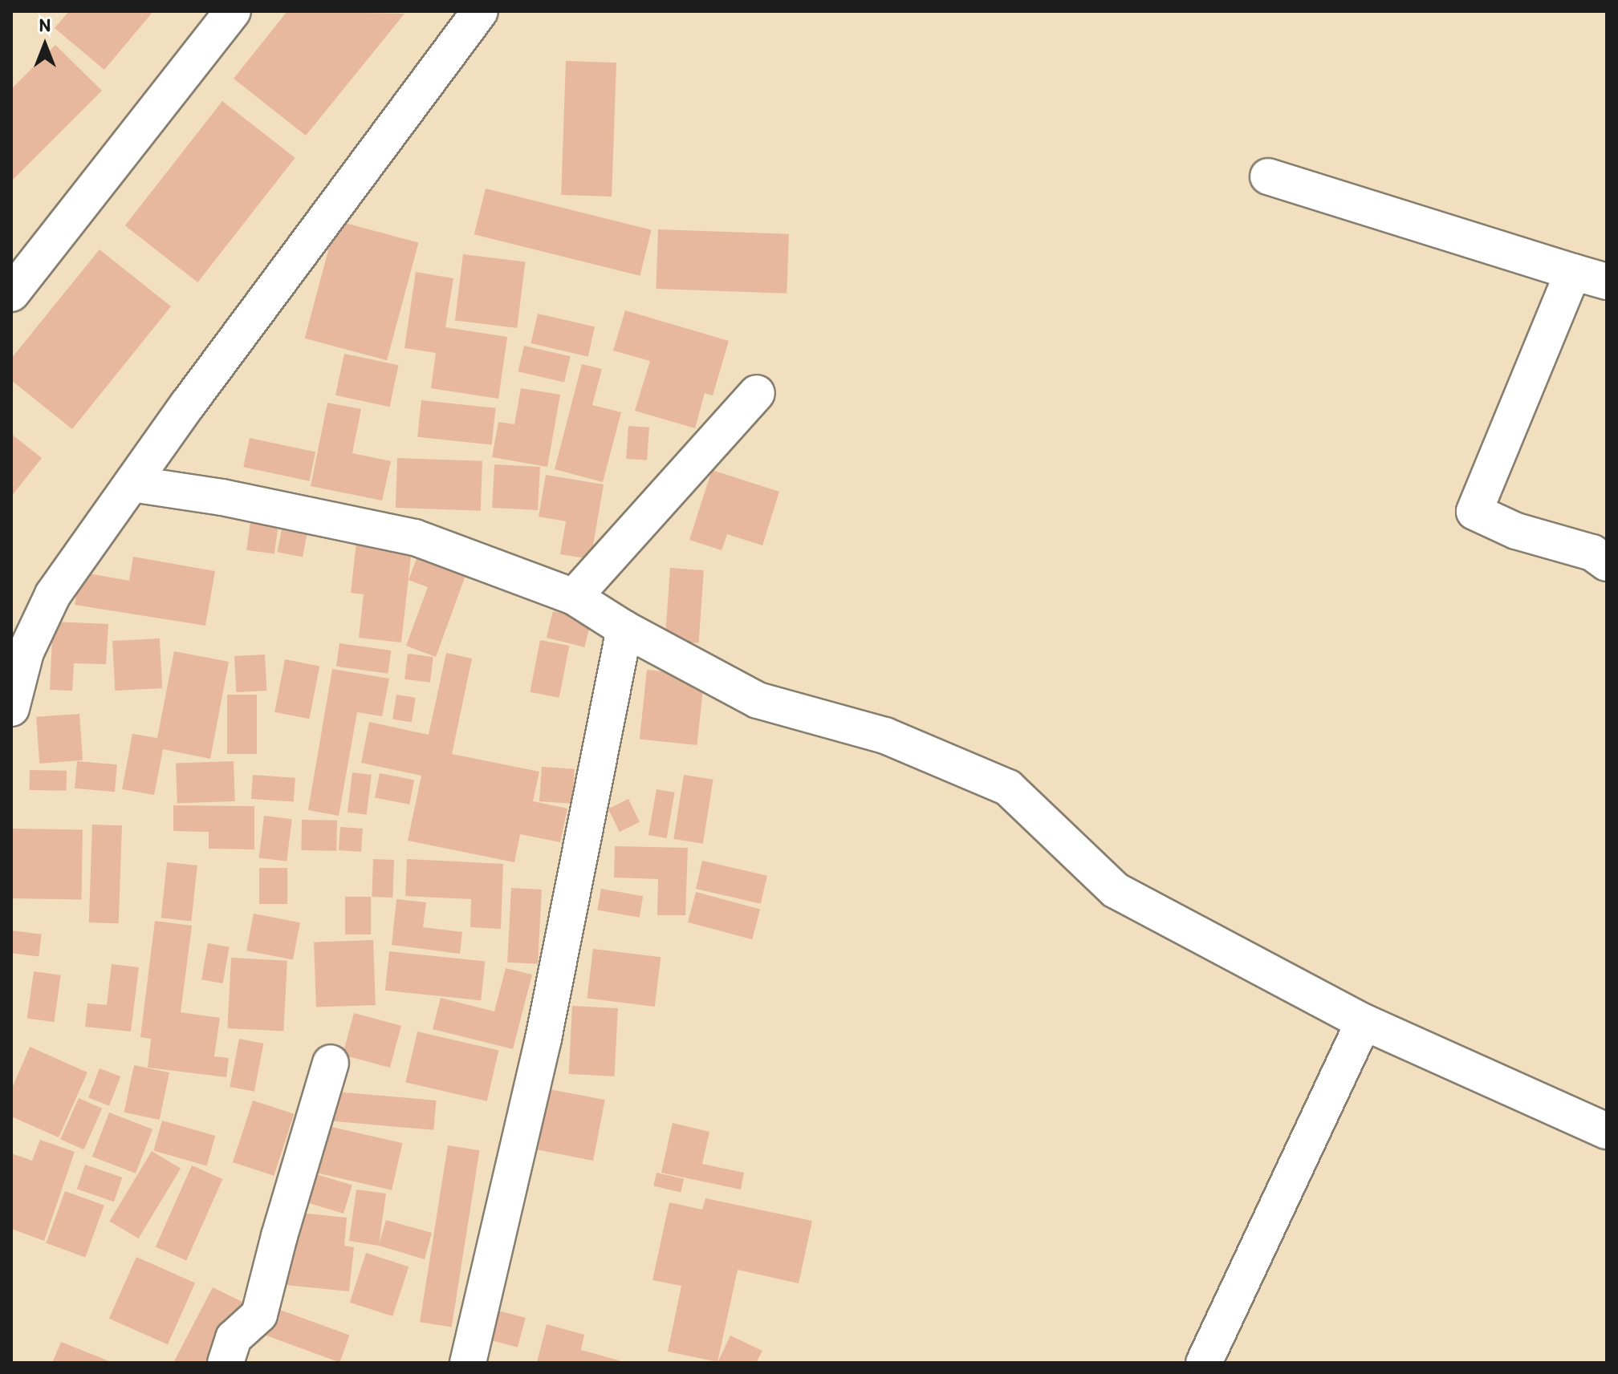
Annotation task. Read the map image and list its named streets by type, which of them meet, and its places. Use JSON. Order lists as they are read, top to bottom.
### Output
{
  "north": "top"
}
